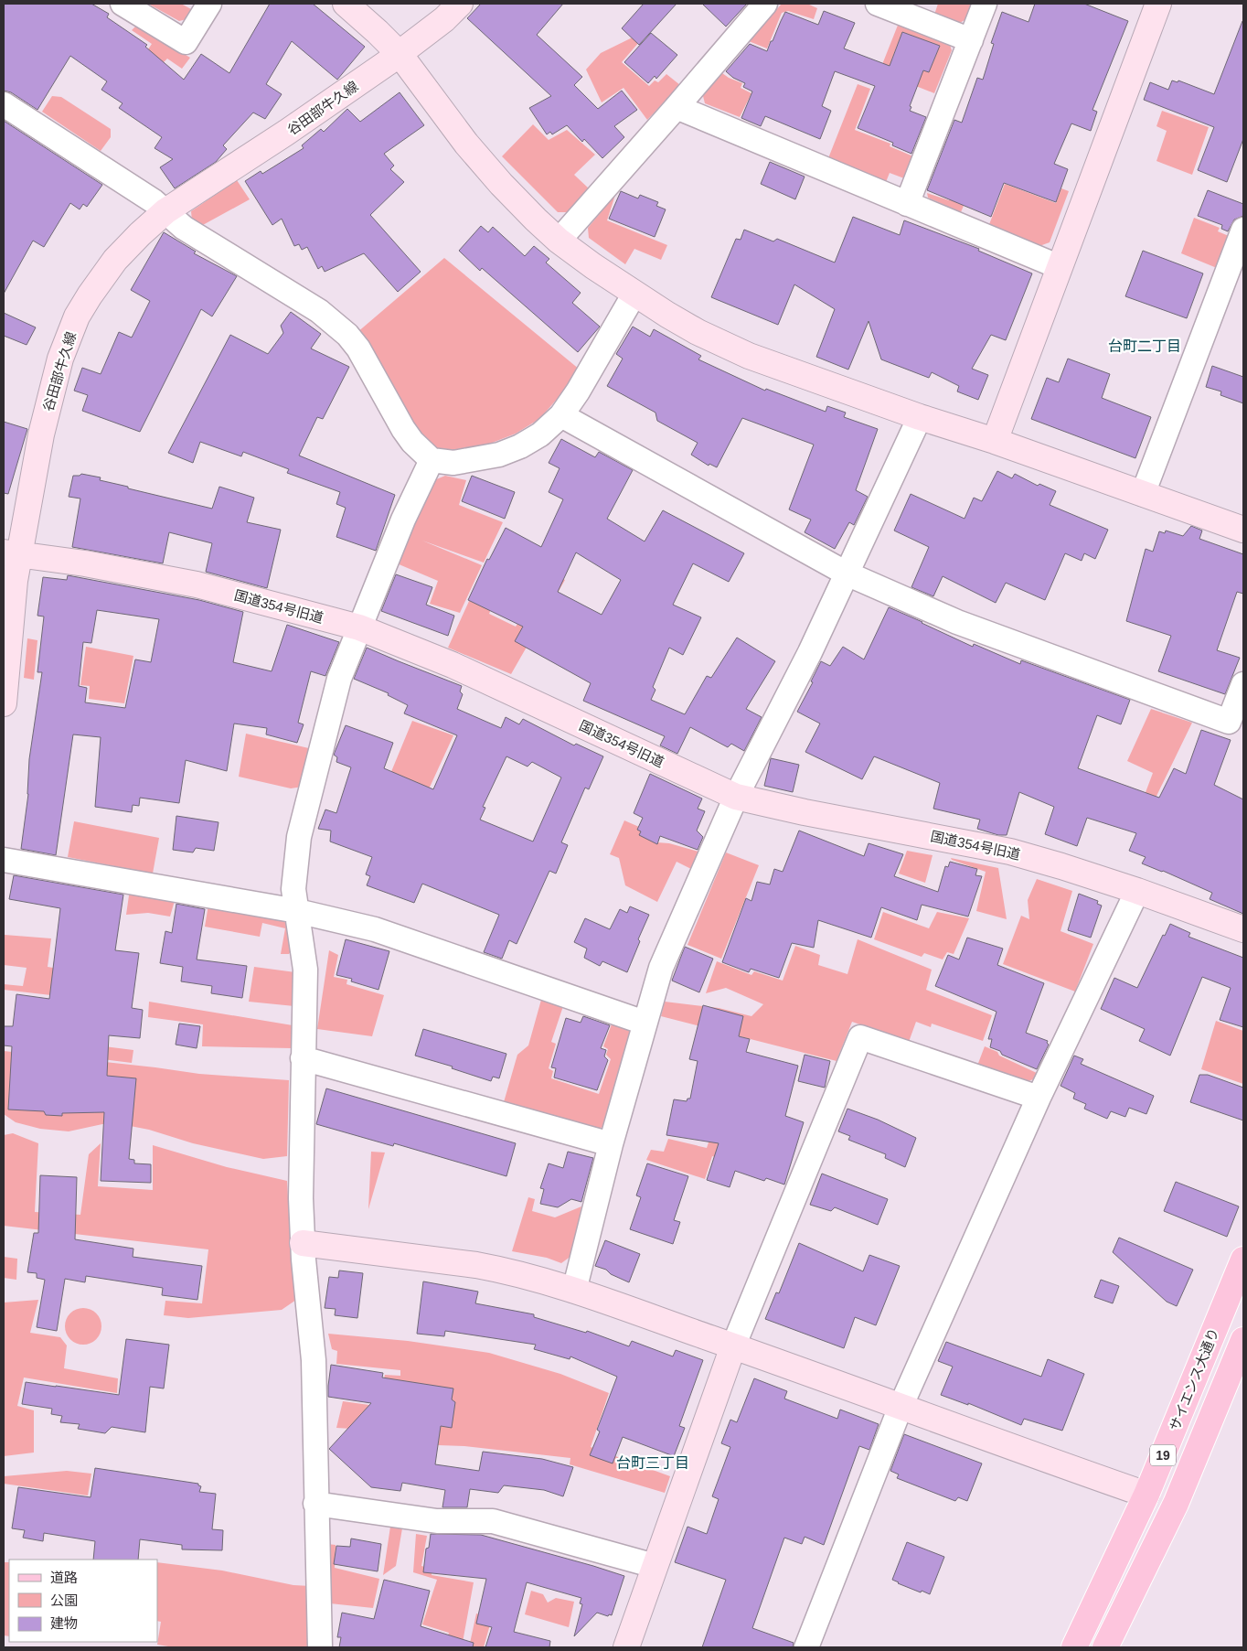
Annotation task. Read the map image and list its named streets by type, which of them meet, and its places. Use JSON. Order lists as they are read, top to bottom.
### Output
{
  "streets": {
    "main road": ["サイエンス大通り", "19"],
    "street": ["谷田部牛久線", "国道354号旧道"]
  },
  "crossings": [
    ["谷田部牛久線", "国道354号旧道"]
  ],
  "districts": ["台町二丁目", "台町三丁目"],
  "legend": ["道路", "公園", "建物"]
}
